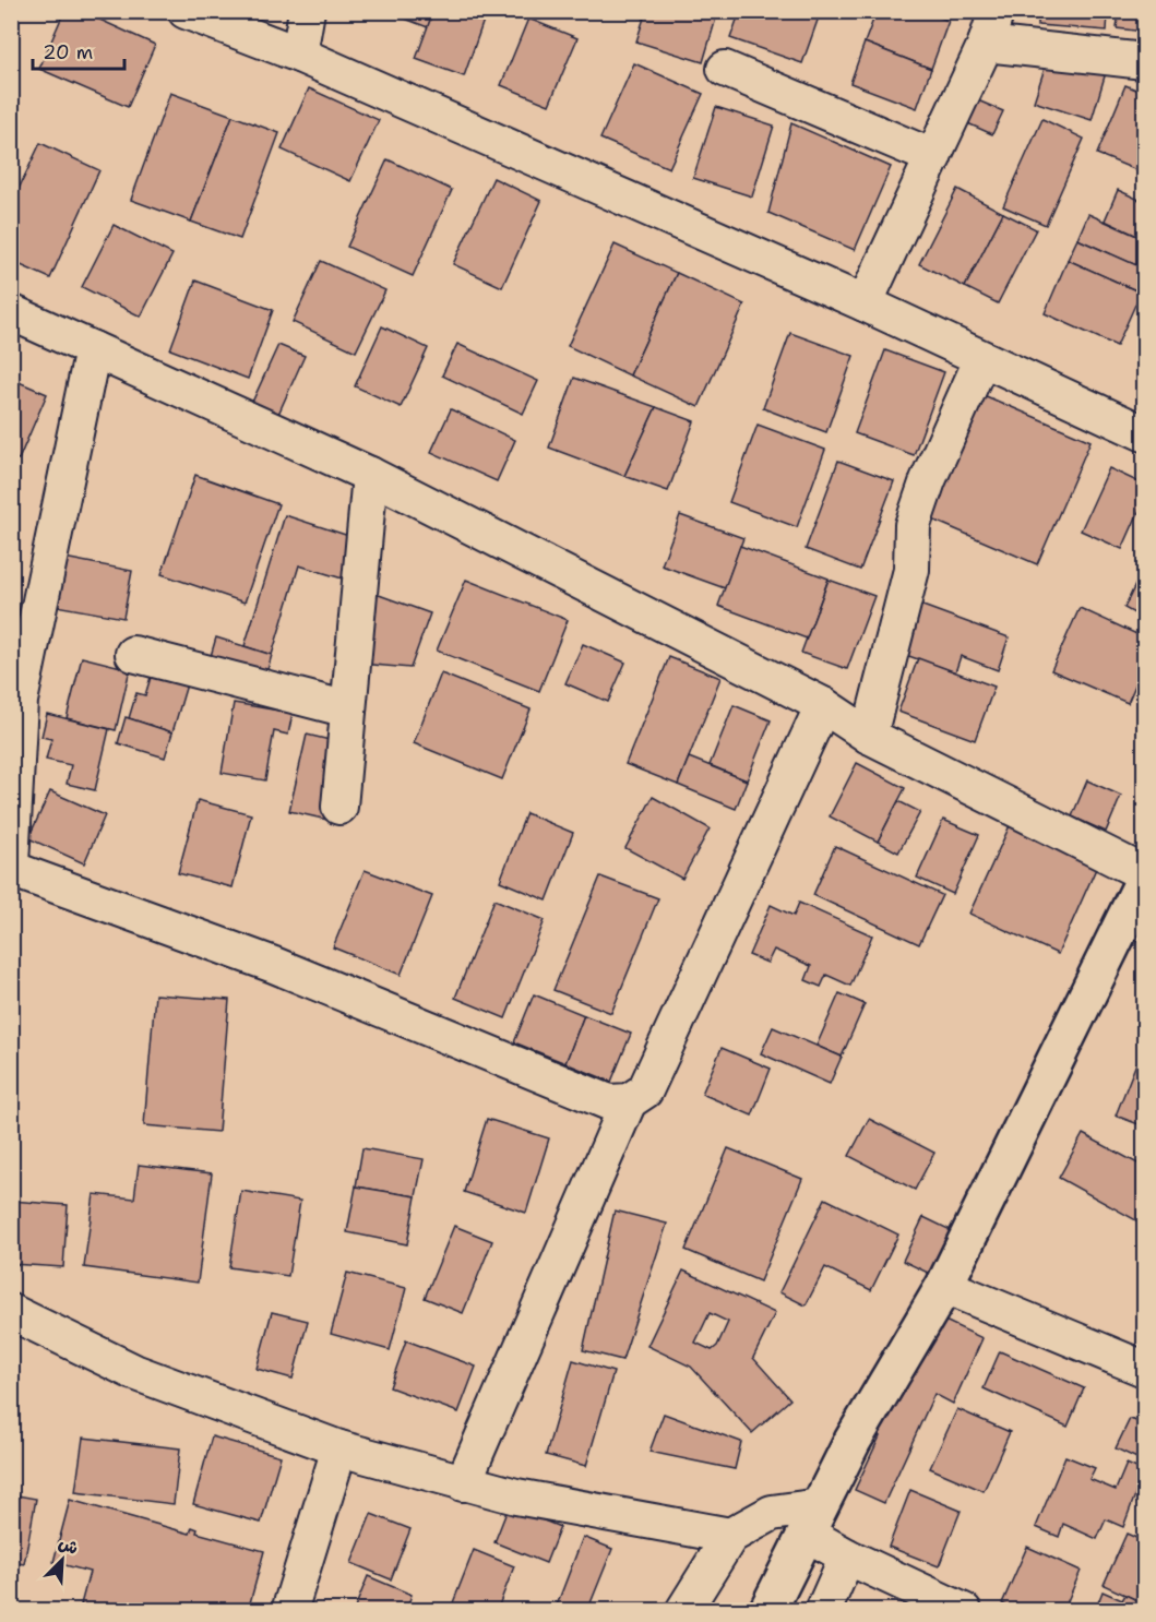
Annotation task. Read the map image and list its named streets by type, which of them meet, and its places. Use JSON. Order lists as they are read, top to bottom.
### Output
{
  "scale_bar": "20 m",
  "north": "top right"
}
